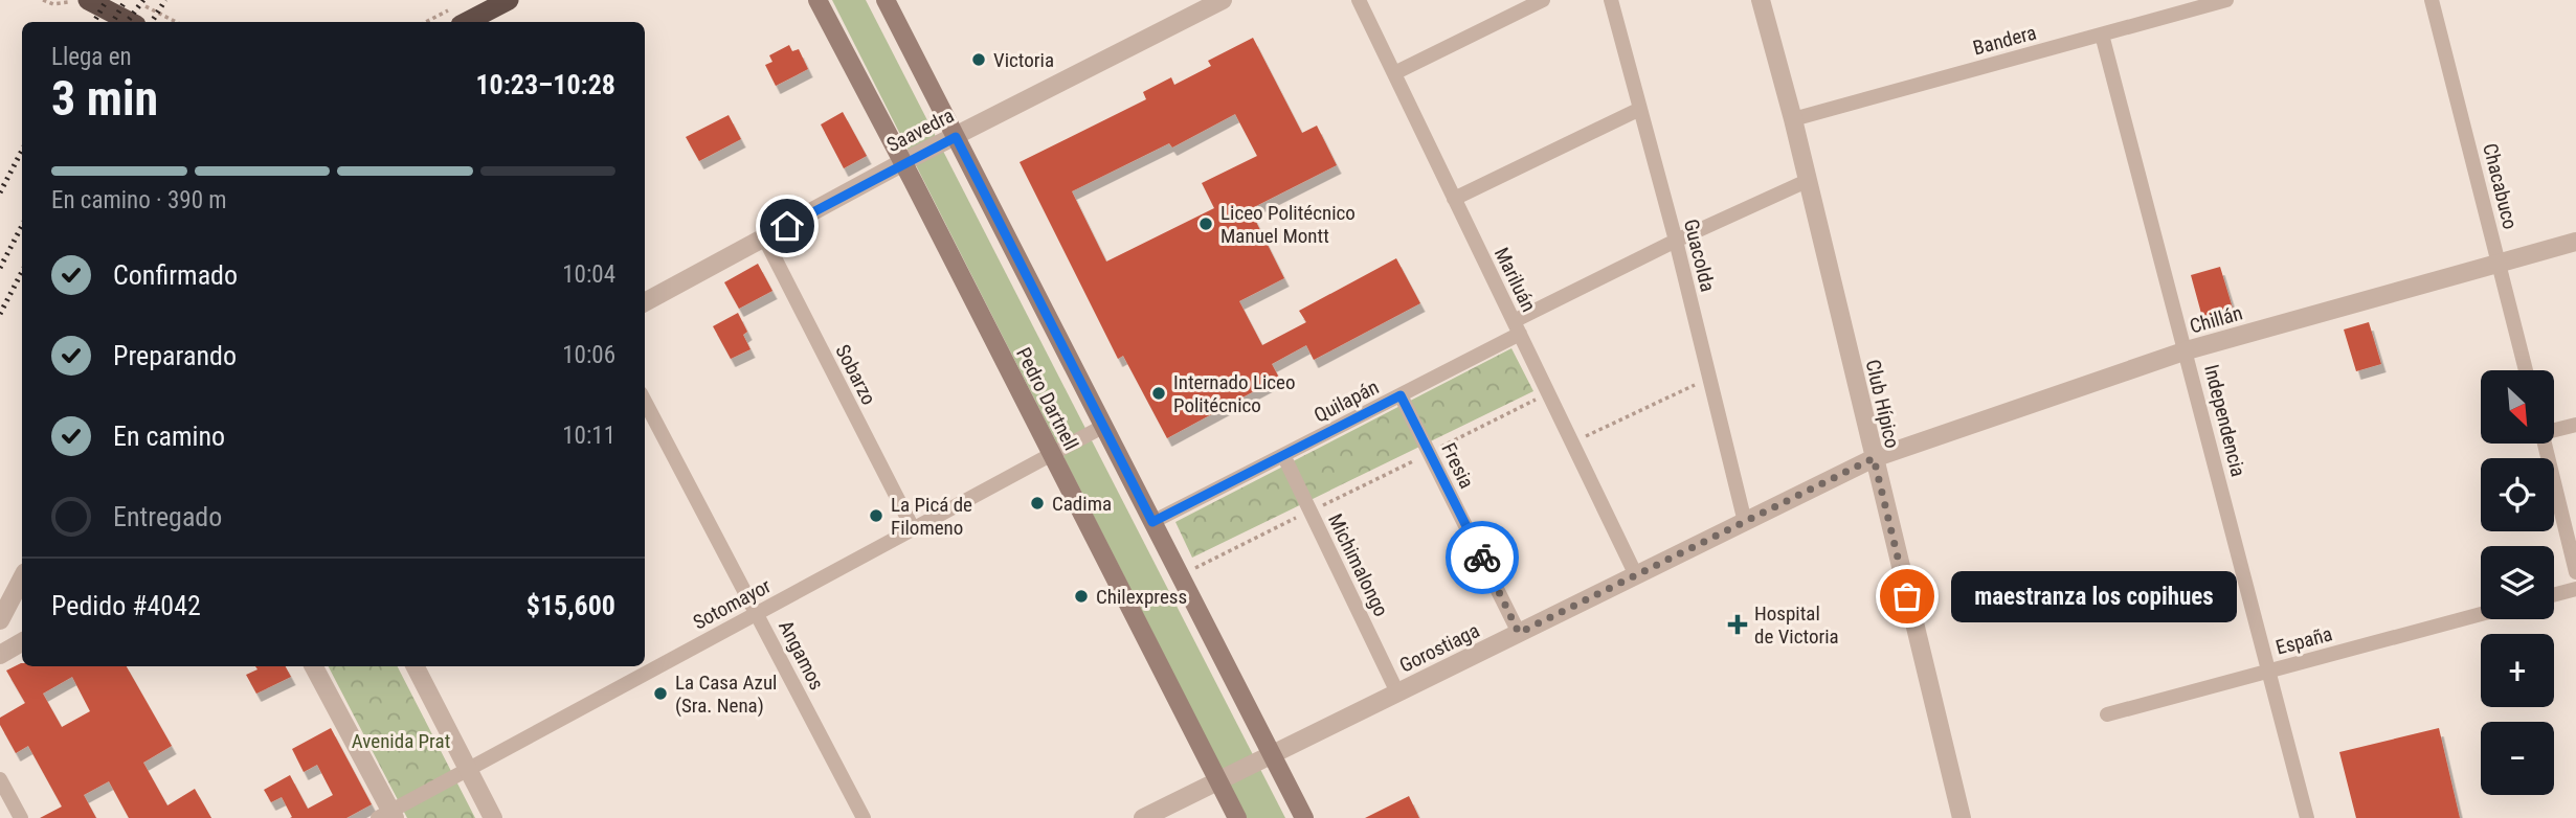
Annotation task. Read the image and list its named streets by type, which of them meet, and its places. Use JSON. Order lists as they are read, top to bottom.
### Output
{
  "streets": {
    "main road": ["Pedro Dartnell"],
    "street": [
      "Bandera",
      "Saavedra",
      "Chacabuco",
      "Guacolda",
      "Mariluán",
      "Chillán",
      "Sobarzo",
      "Quilapán",
      "Club Hípico",
      "Independencia",
      "Fresia",
      "Michimalongo",
      "Sotomayor",
      "España",
      "Gorostiaga",
      "Angamos"
    ]
  },
  "crossings": [
    ["Bandera", "Club Hípico"],
    ["Bandera", "Independencia"],
    ["Saavedra", "Sobarzo"],
    ["Saavedra", "Pedro Dartnell"],
    ["Chacabuco", "Chillán"],
    ["Guacolda", "Quilapán"],
    ["Guacolda", "Gorostiaga"],
    ["Mariluán", "Quilapán"],
    ["Mariluán", "Gorostiaga"],
    ["Chillán", "Club Hípico"],
    ["Chillán", "Independencia"],
    ["Chillán", "Gorostiaga"],
    ["Sobarzo", "Sotomayor"],
    ["Pedro Dartnell", "Quilapán"],
    ["Pedro Dartnell", "Sotomayor"],
    ["Pedro Dartnell", "Gorostiaga"],
    ["Quilapán", "Club Hípico"],
    ["Quilapán", "Fresia"],
    ["Quilapán", "Michimalongo"],
    ["Club Hípico", "Gorostiaga"],
    ["Independencia", "España"],
    ["Fresia", "Gorostiaga"],
    ["Michimalongo", "Gorostiaga"],
    ["Sotomayor", "Angamos"]
  ],
  "parks": ["Avenida Prat"],
  "places": {
    "other": [
      "Victoria",
      "Liceo Politécnico Manuel Montt",
      "Internado Liceo Politécnico",
      "Cadima",
      "La Picá de Filomeno",
      "Chilexpress",
      "maestranza los copihues",
      "La Casa Azul (Sra. Nena)"
    ],
    "health": ["Hospital de Victoria"]
  },
  "north": "bottom right",
  "page": {
    "heading": ["3 min", "Llega en", "10:23–10:28"],
    "panel": ["Pedido #4042", "$15,600"],
    "bar": "En camino · 390 m",
    "list": [
      ["Confirmado", "10:04"],
      ["Preparando", "10:06"],
      ["En camino", "10:11"],
      "Entregado"
    ],
    "map_buttons": ["+", "−"],
    "bubble": "maestranza los copihues"
  }
}
